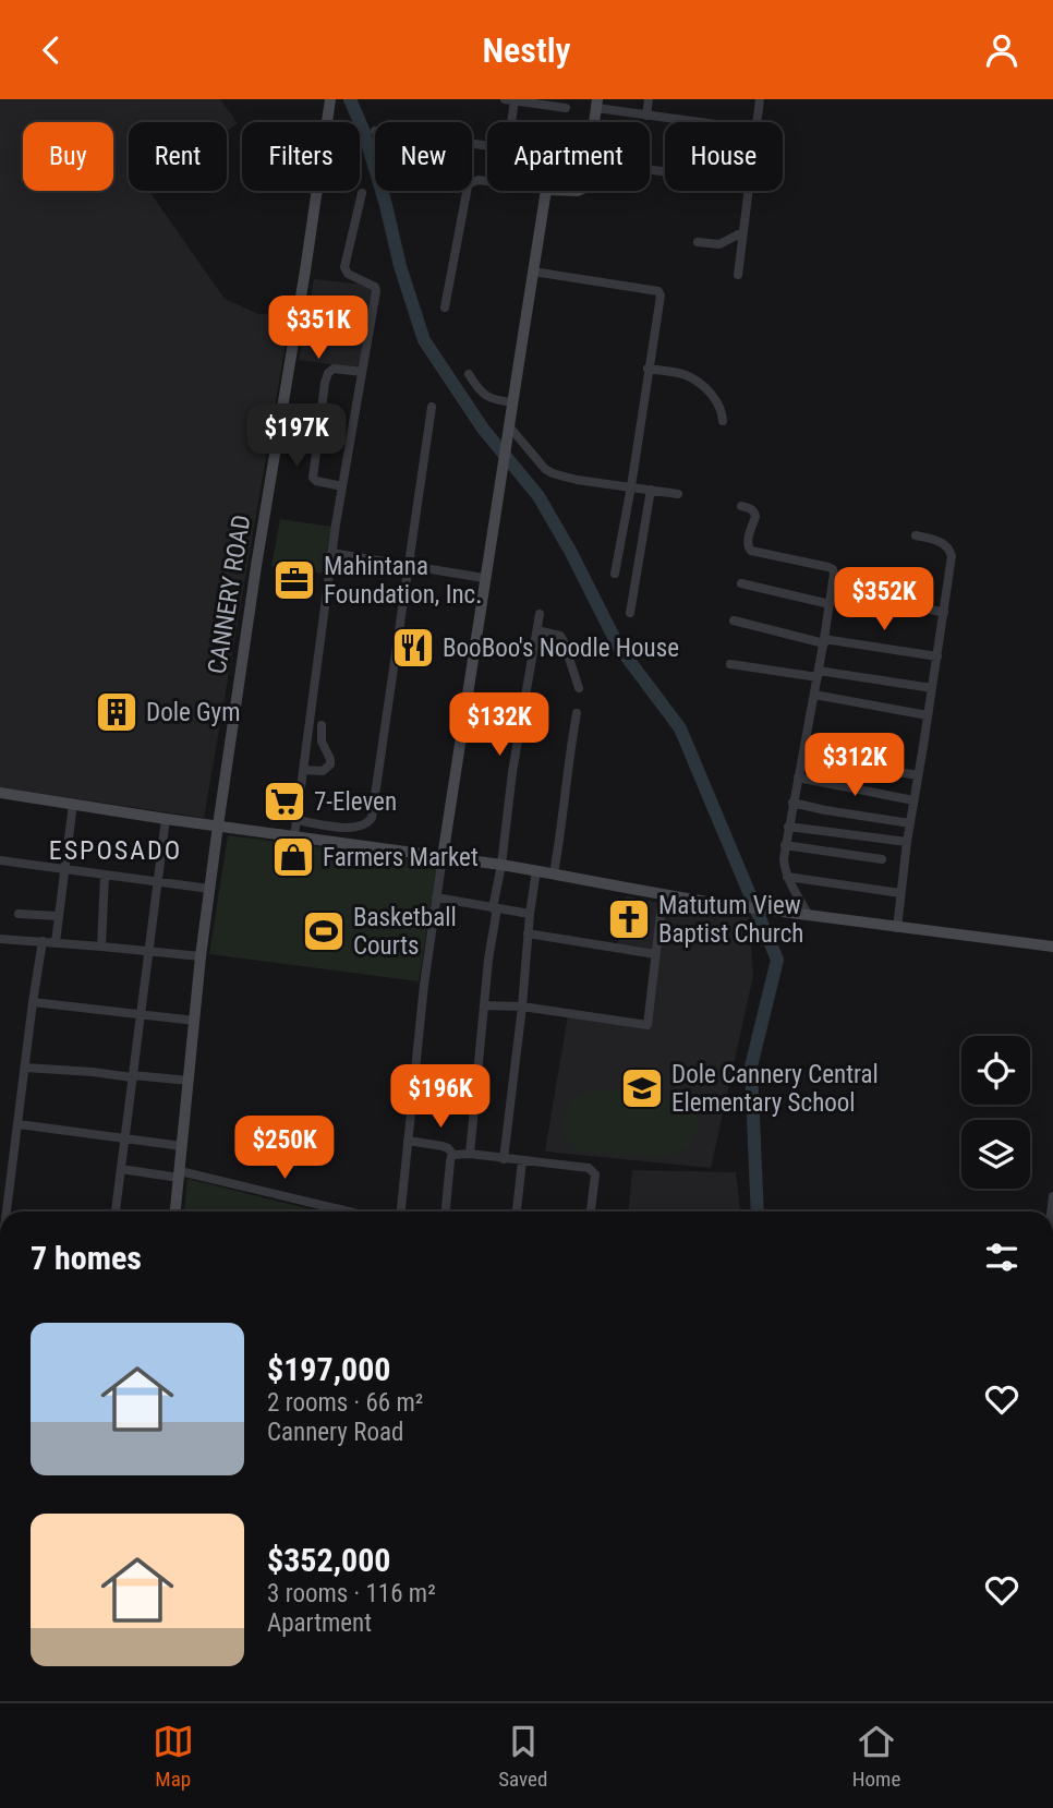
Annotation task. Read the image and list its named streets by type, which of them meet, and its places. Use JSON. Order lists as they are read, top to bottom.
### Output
{
  "streets": {
    "street": ["CANNERY ROAD"]
  },
  "districts": ["ESPOSADO"],
  "places": {
    "office": ["Mahintana Foundation, Inc."],
    "restaurant": ["BooBoo's Noodle House"],
    "building": ["Dole Gym"],
    "supermarket": ["7-Eleven"],
    "shop": ["Farmers Market"],
    "church": ["Matutum View Baptist Church"],
    "sports": ["Basketball Courts"],
    "school or university": ["Dole Cannery Central Elementary School"]
  },
  "page": {
    "header": "Nestly",
    "chip": [
      "Buy",
      "Rent",
      "Filters",
      "New",
      "Apartment",
      "House"
    ],
    "price": [
      "$351K",
      "$197K",
      "$352K",
      "$132K",
      "$312K",
      "$196K",
      "$250K"
    ],
    "heading": "7 homes",
    "list": [
      {
        "name": "$197,000",
        "note": "2 rooms · 66 m² · Cannery Road"
      },
      {
        "name": "$352,000",
        "note": "3 rooms · 116 m² · Apartment"
      }
    ],
    "tabs": ["Map", "Saved", "Home"]
  }
}
